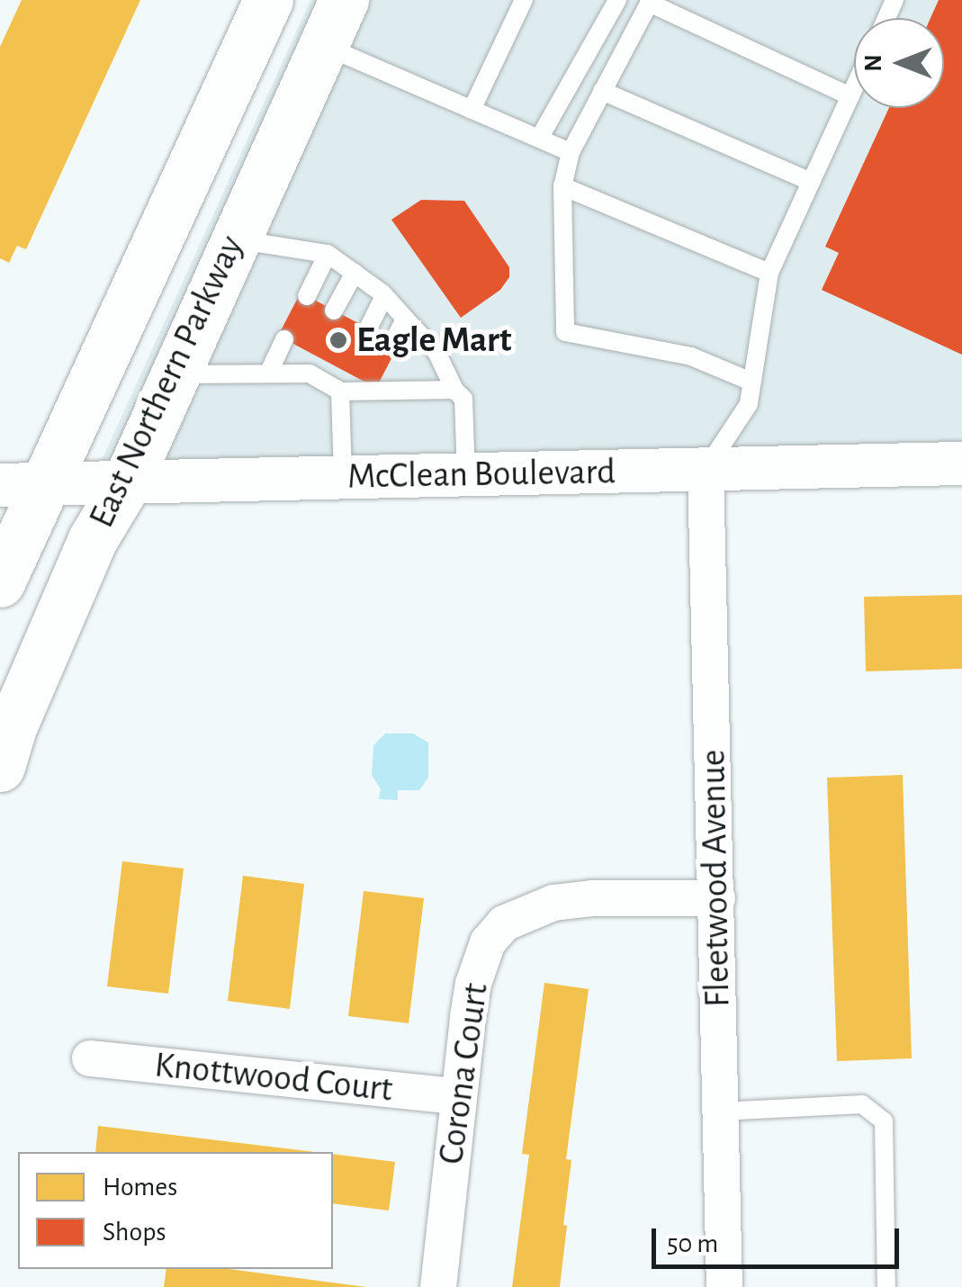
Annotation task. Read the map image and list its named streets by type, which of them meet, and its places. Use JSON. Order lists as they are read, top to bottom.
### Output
{
  "streets": {
    "main road": ["East Northern Parkway"],
    "street": [
      "McClean Boulevard",
      "Fleetwood Avenue",
      "Corona Court",
      "Knottwood Court"
    ]
  },
  "crossings": [
    ["East Northern Parkway", "McClean Boulevard"],
    ["McClean Boulevard", "Fleetwood Avenue"],
    ["Fleetwood Avenue", "Corona Court"],
    ["Corona Court", "Knottwood Court"]
  ],
  "places": ["Eagle Mart"],
  "legend": ["Homes", "Shops"],
  "scale_bar": "50 m",
  "north": "left"
}
